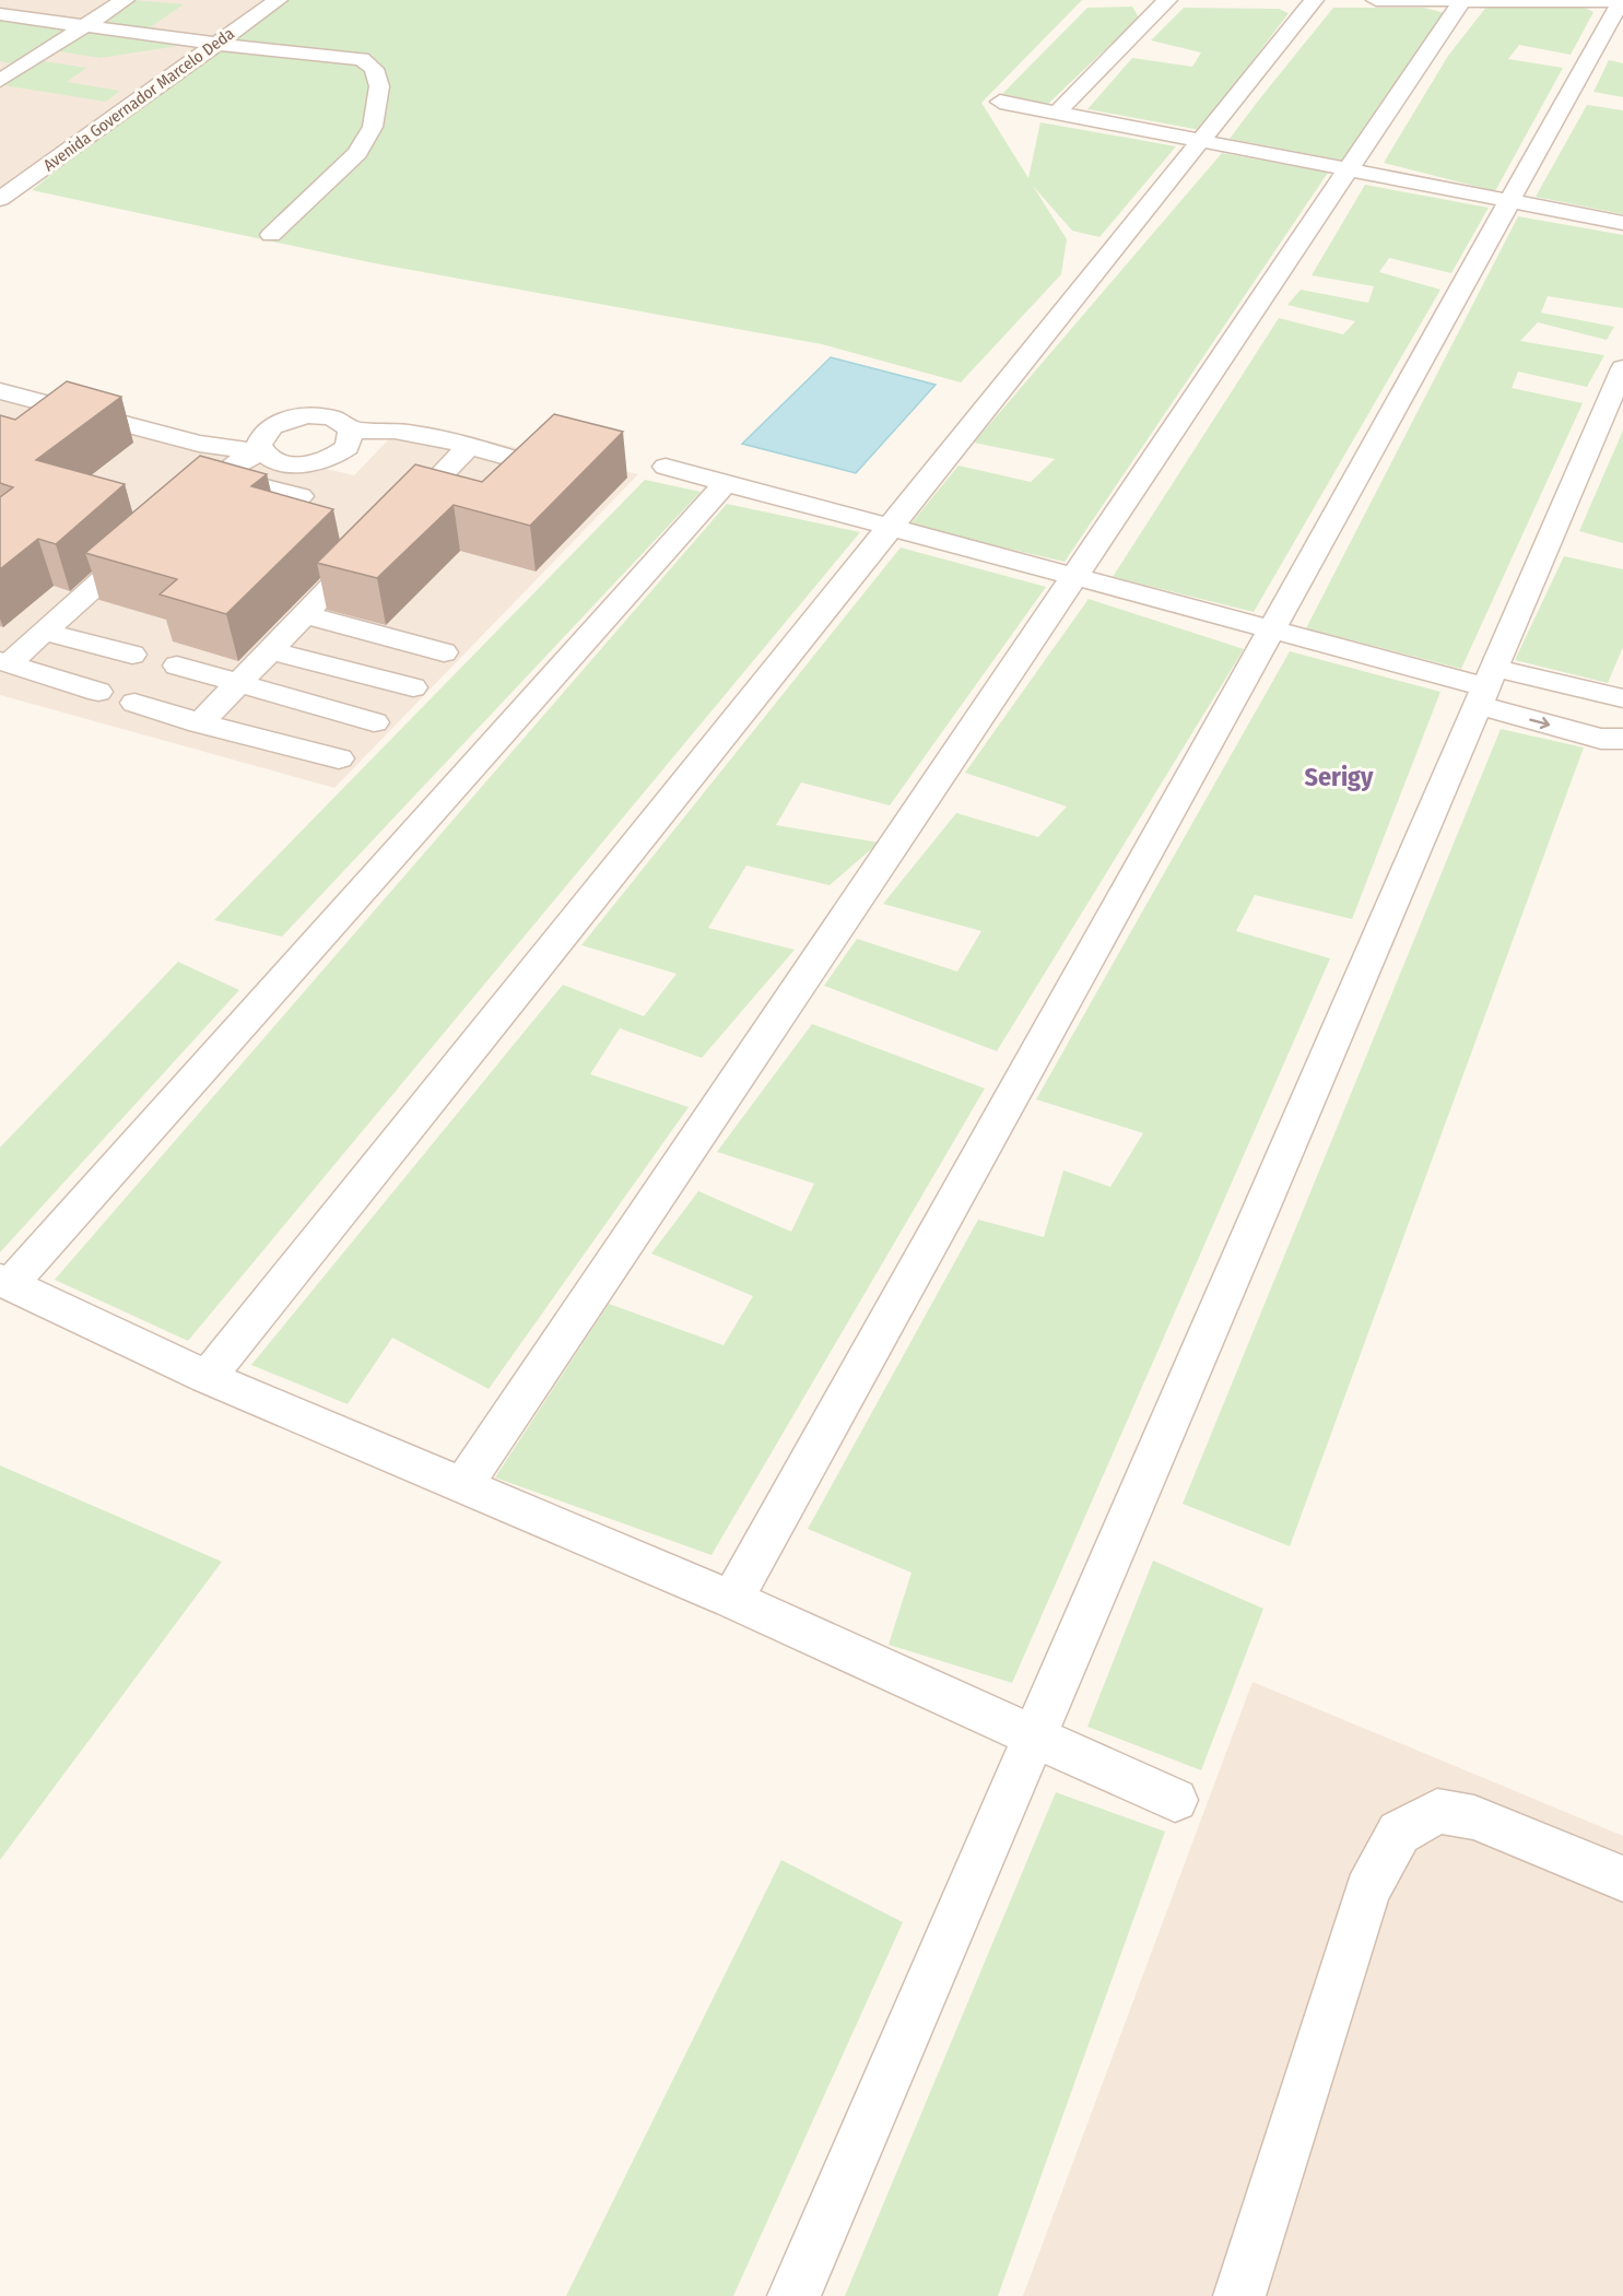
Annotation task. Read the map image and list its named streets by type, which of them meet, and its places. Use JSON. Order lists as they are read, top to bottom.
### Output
{
  "streets": {
    "street": ["Avenida Governador Marcelo Deda"]
  },
  "districts": ["Serigy"]
}
